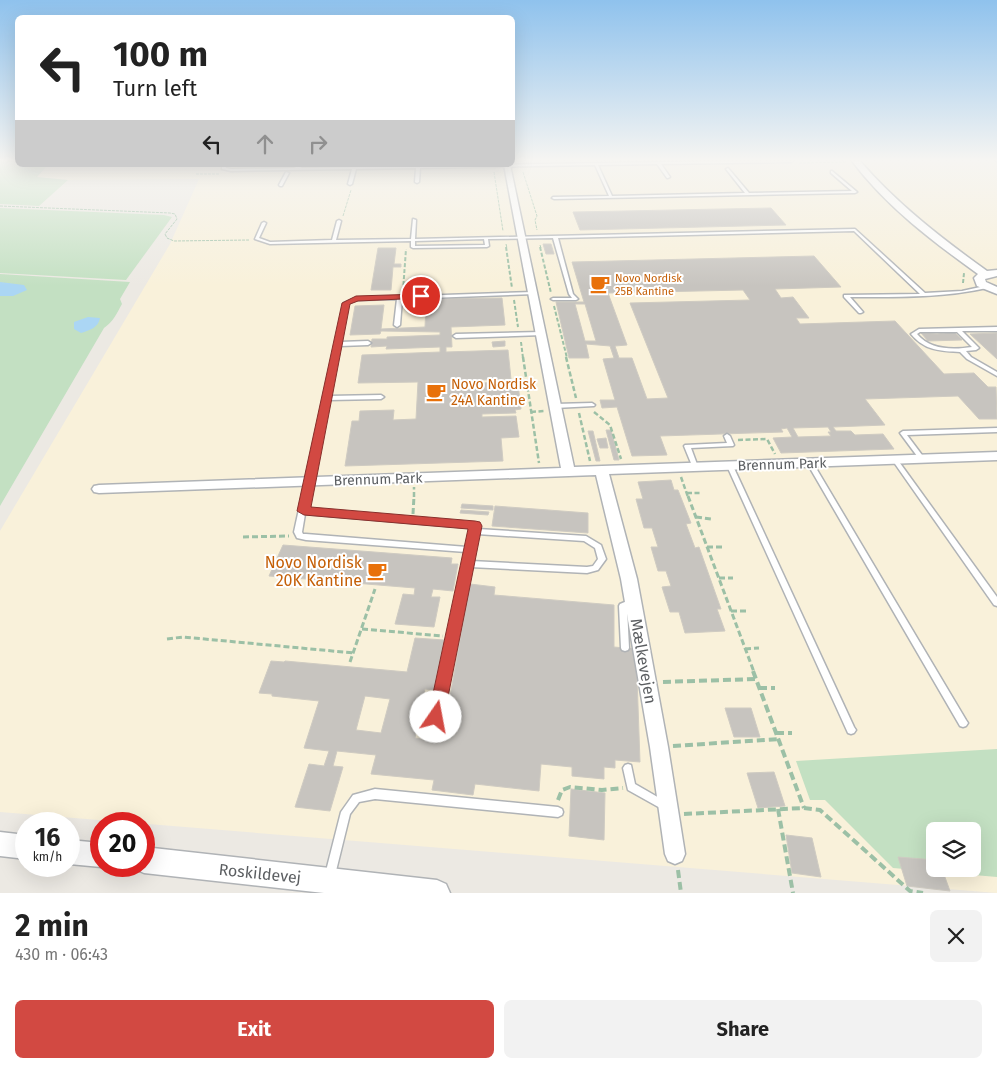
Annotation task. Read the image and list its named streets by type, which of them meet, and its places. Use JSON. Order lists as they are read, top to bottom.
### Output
{
  "streets": {
    "street": ["Brennum Park", "Mælkevejen", "Roskildevej"]
  },
  "crossings": [
    ["Brennum Park", "Mælkevejen"]
  ],
  "places": {
    "cafe": ["Novo Nordisk 25B Kantine", "Novo Nordisk 24A Kantine", "Novo Nordisk 20K Kantine"]
  },
  "page": {
    "turn": ["100 m", "Turn left"],
    "speed": "16 km/h",
    "limit": "20",
    "heading": ["2 min", "430 m · 06:43"],
    "buttons": ["Exit", "Share"]
  }
}
